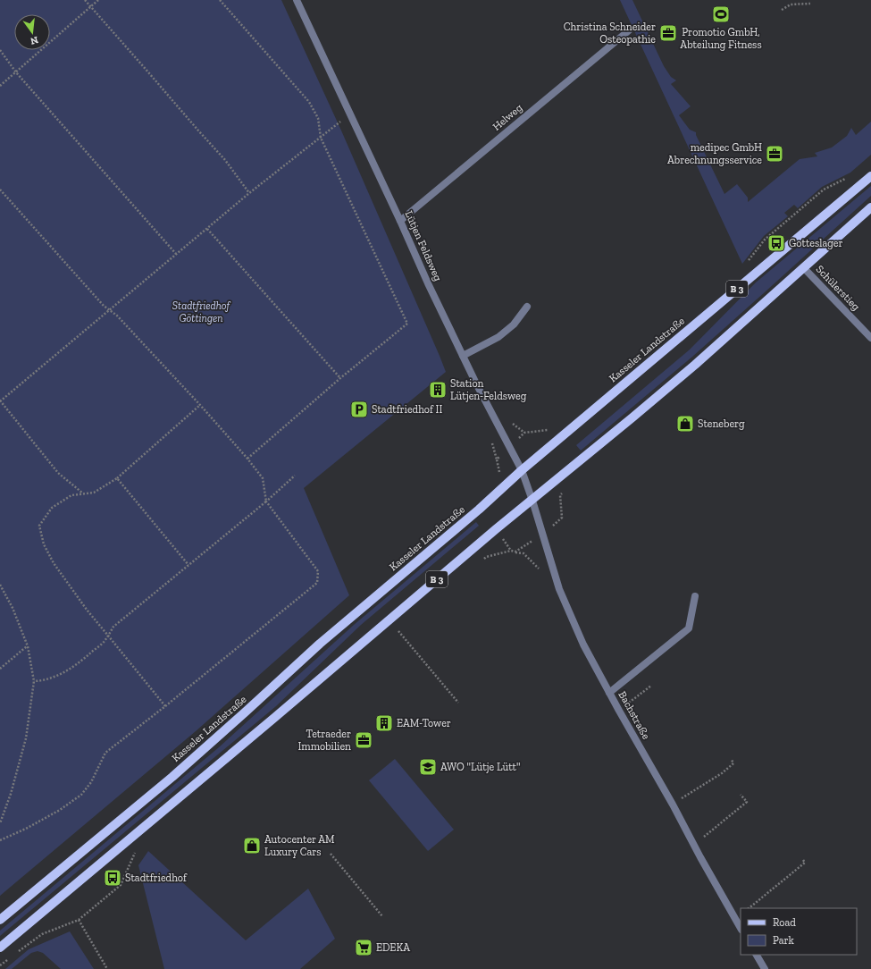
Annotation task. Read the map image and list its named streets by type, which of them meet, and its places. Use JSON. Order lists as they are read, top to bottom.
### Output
{
  "streets": {
    "main road": ["B 3", "Kasseler Landstraße"],
    "street": [
      "Helweg",
      "Lütjen Feldsweg",
      "Schülerstieg",
      "Bachstraße"
    ]
  },
  "crossings": [
    ["Helweg", "Lütjen Feldsweg"],
    ["Lütjen Feldsweg", "B 3"],
    ["Lütjen Feldsweg", "Kasseler Landstraße"],
    ["Lütjen Feldsweg", "Bachstraße"],
    ["Schülerstieg", "B 3"],
    ["B 3", "Bachstraße"]
  ],
  "parks": ["Stadtfriedhof Göttingen"],
  "places": {
    "sports": ["Promotio GmbH, Abteilung Fitness"],
    "office": ["Christina Schneider Osteopathie", "medipec GmbH Abrechnungsservice", "Tetraeder Immobilien"],
    "bus stop": ["Gotteslager", "Stadtfriedhof"],
    "building": ["Station Lütjen-Feldsweg", "EAM-Tower"],
    "parking": ["Stadtfriedhof II"],
    "shop": ["Steneberg", "Autocenter AM Luxury Cars"],
    "school or university": ["AWO \"Lütje Lütt\""],
    "supermarket": ["EDEKA"]
  },
  "legend": ["Road", "Park"],
  "north": "bottom"
}
